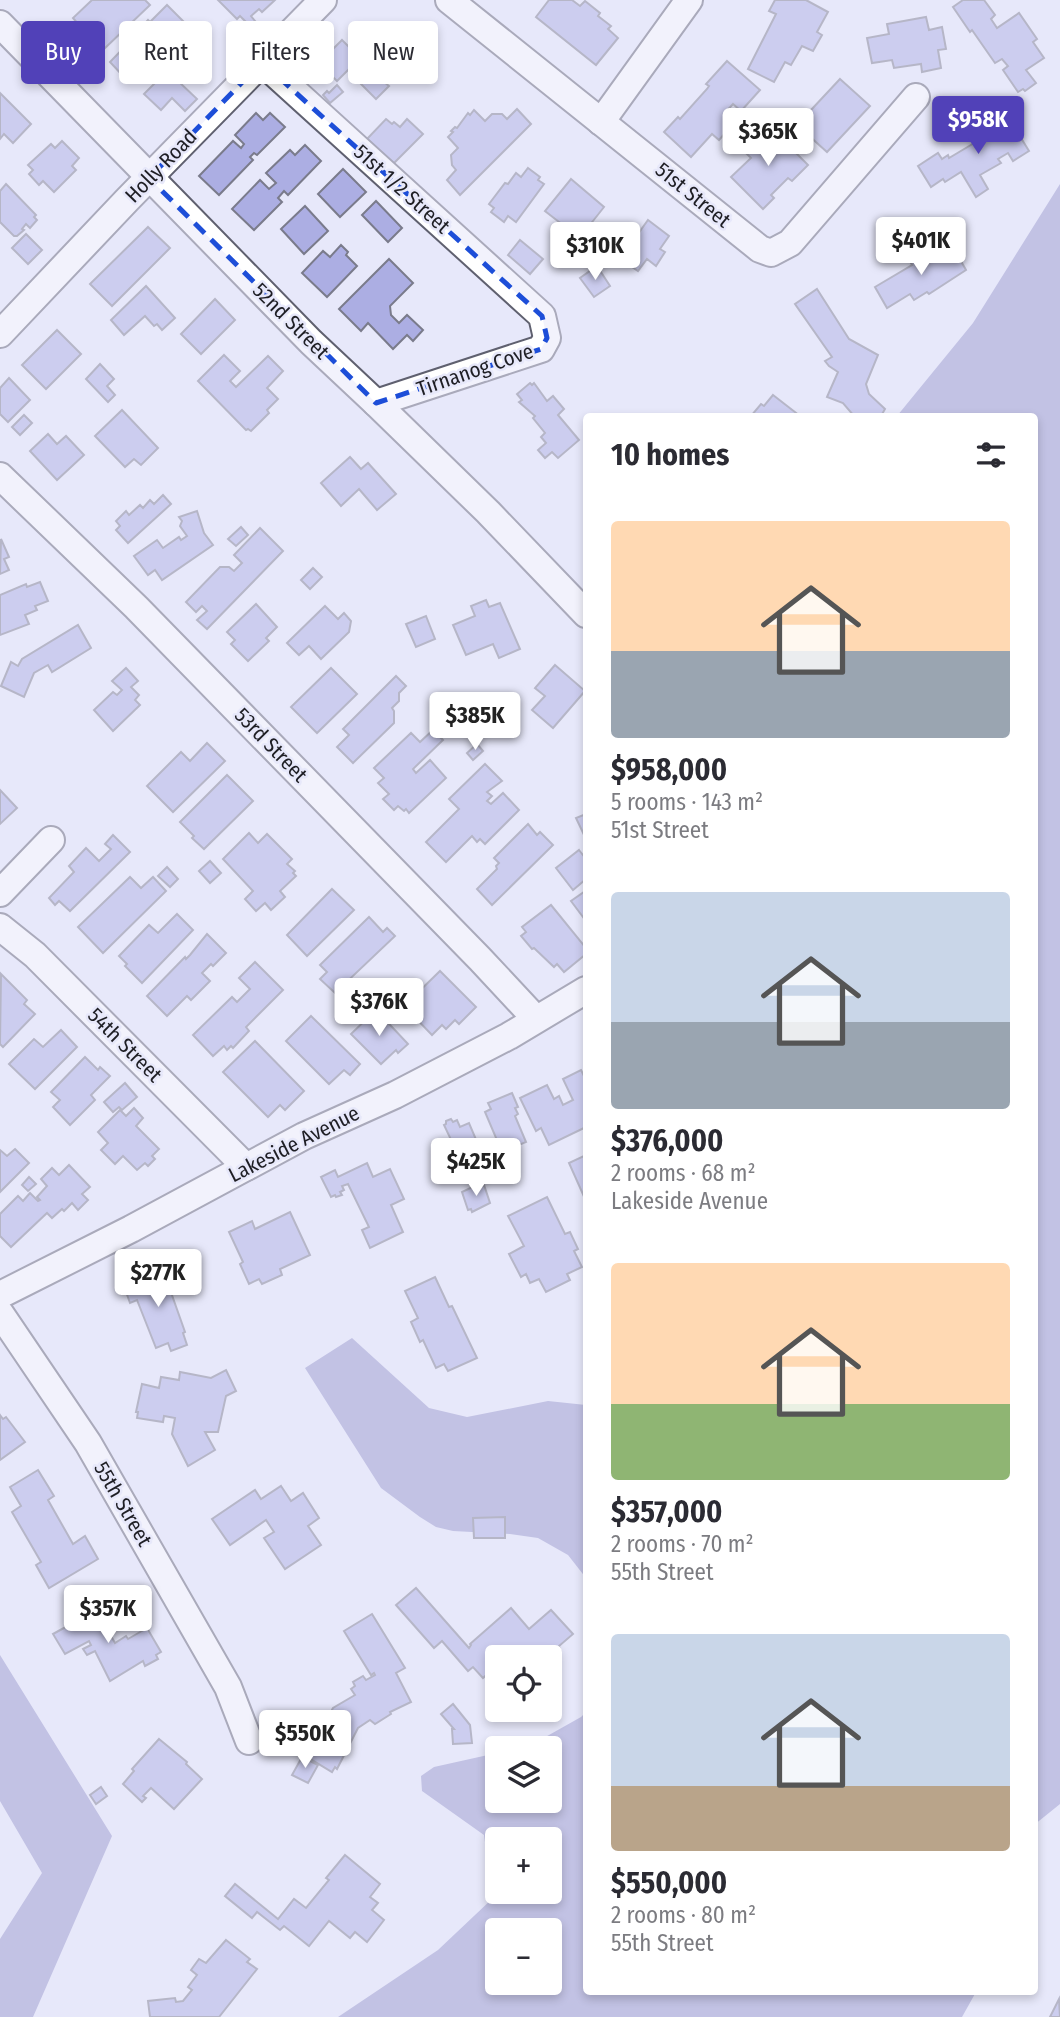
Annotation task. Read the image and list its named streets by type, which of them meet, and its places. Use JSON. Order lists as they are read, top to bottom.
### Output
{
  "streets": {
    "street": [
      "Holly Road",
      "51st 1/2 Street",
      "51st Street",
      "52nd Street",
      "Tirnanog Cove",
      "53rd Street",
      "54th Street",
      "Lakeside Avenue",
      "55th Street"
    ]
  },
  "crossings": [
    ["Holly Road", "52nd Street"],
    ["51st 1/2 Street", "Tirnanog Cove"],
    ["52nd Street", "Tirnanog Cove"],
    ["53rd Street", "Lakeside Avenue"],
    ["54th Street", "Lakeside Avenue"]
  ],
  "page": {
    "chip": [
      "Buy",
      "Rent",
      "Filters",
      "New"
    ],
    "price": [
      "$958K",
      "$365K",
      "$401K",
      "$310K",
      "$385K",
      "$376K",
      "$425K",
      "$277K",
      "$357K",
      "$550K"
    ],
    "heading": "10 homes",
    "list": [
      {
        "name": "$958,000",
        "note": "5 rooms · 143 m² · 51st Street"
      },
      {
        "name": "$376,000",
        "note": "2 rooms · 68 m² · Lakeside Avenue"
      },
      {
        "name": "$357,000",
        "note": "2 rooms · 70 m² · 55th Street"
      },
      {
        "name": "$550,000",
        "note": "2 rooms · 80 m² · 55th Street"
      }
    ],
    "map_buttons": ["+", "−"]
  }
}
